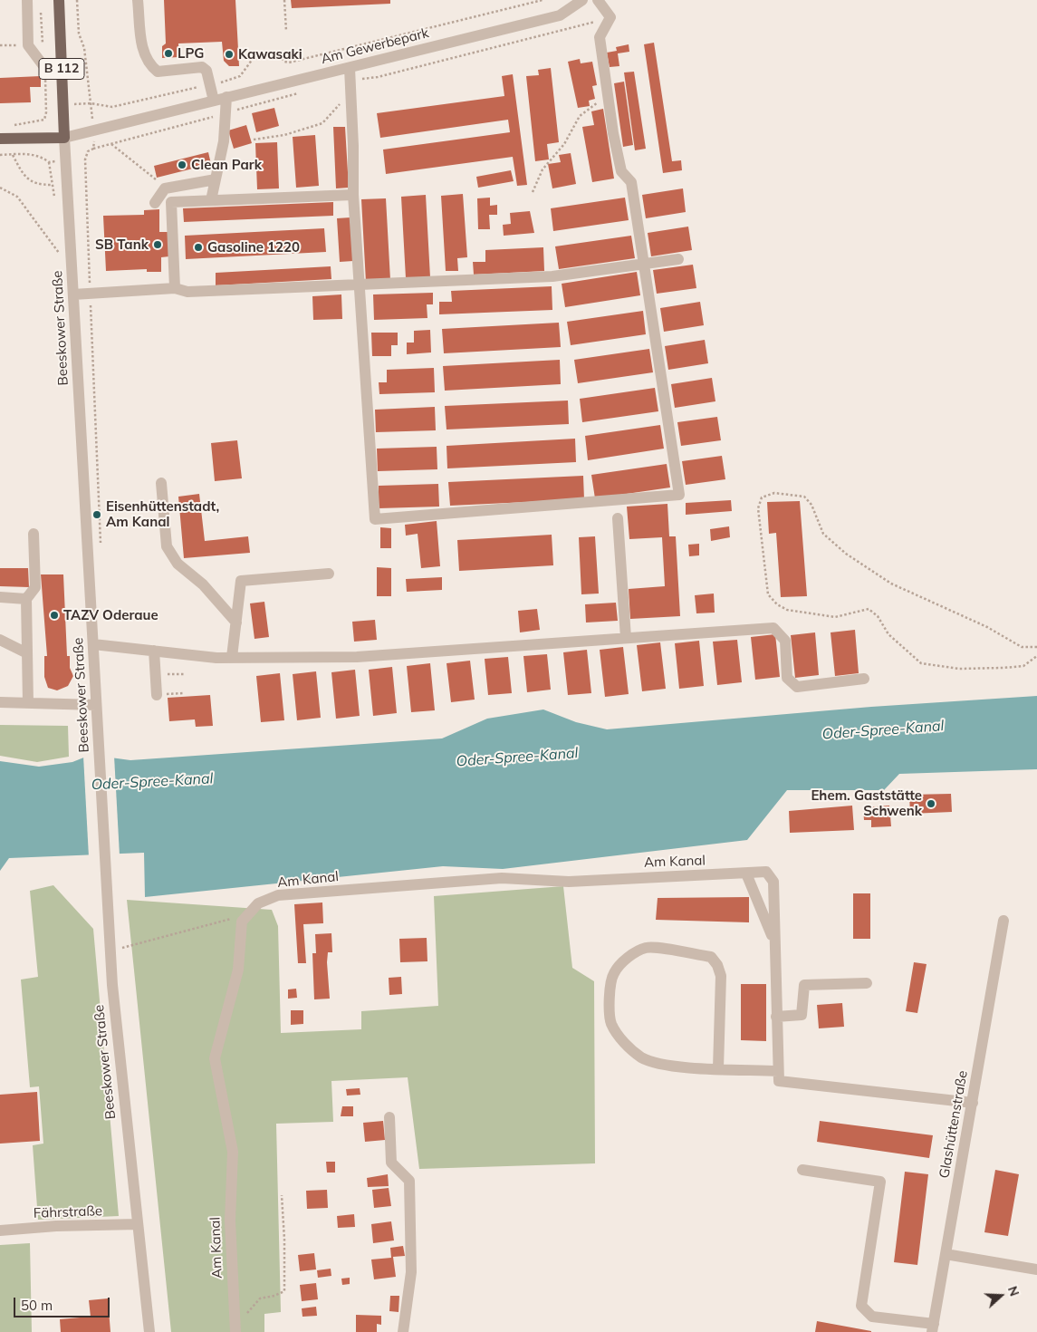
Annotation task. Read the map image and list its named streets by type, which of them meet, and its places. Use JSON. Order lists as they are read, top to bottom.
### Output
{
  "streets": {
    "main road": ["B 112", "Beeskower Straße"],
    "street": [
      "Am Gewerbepark",
      "Am Kanal",
      "Glashüttenstraße",
      "Fährstraße"
    ]
  },
  "crossings": [
    ["Am Gewerbepark", "Beeskower Straße"],
    ["Beeskower Straße", "Fährstraße"]
  ],
  "water": ["Oder-Spree-Kanal"],
  "places": [
    "LPG",
    "Kawasaki",
    "Clean Park",
    "SB Tank",
    "Gasoline 1220",
    "Eisenhüttenstadt, Am Kanal",
    "TAZV Oderaue",
    "Ehem. Gaststätte Schwenk"
  ],
  "scale_bar": "50 m",
  "north": "right"
}
